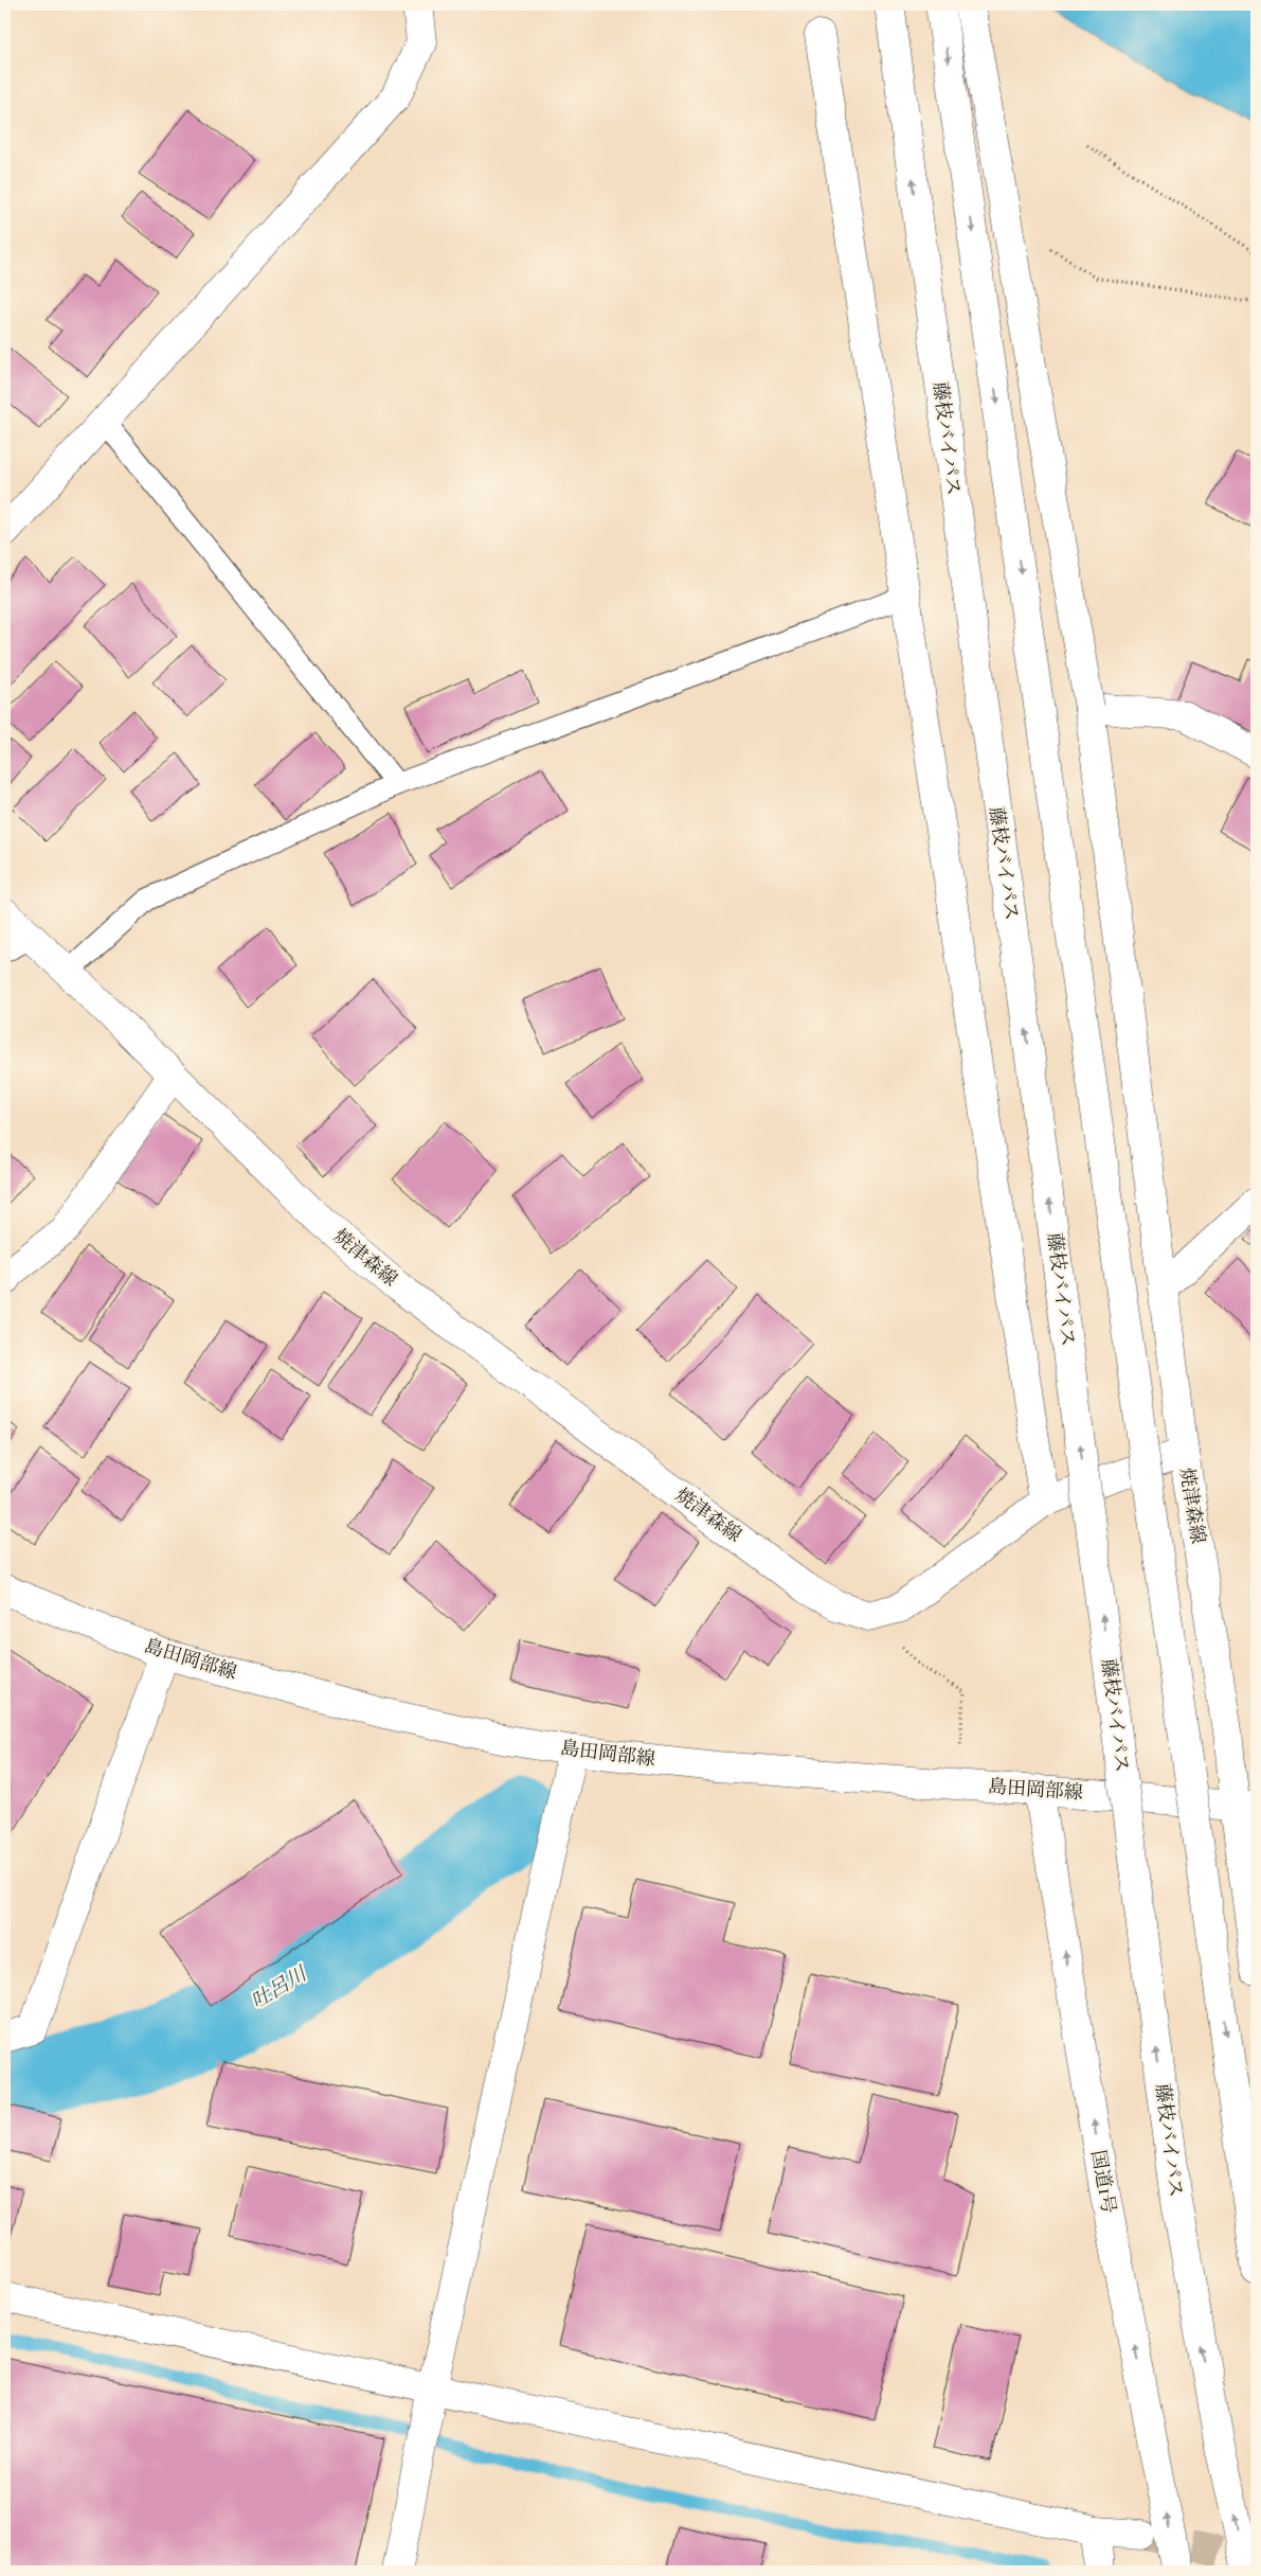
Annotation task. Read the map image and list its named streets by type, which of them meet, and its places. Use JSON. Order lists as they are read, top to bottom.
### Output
{
  "streets": {
    "main road": [
      "藤枝バイパス",
      "焼津森線",
      "島田岡部線",
      "国道1号"
    ]
  },
  "crossings": [
    ["焼津森線", "島田岡部線"],
    ["島田岡部線", "国道1号"]
  ],
  "water": ["吐呂川"]
}
